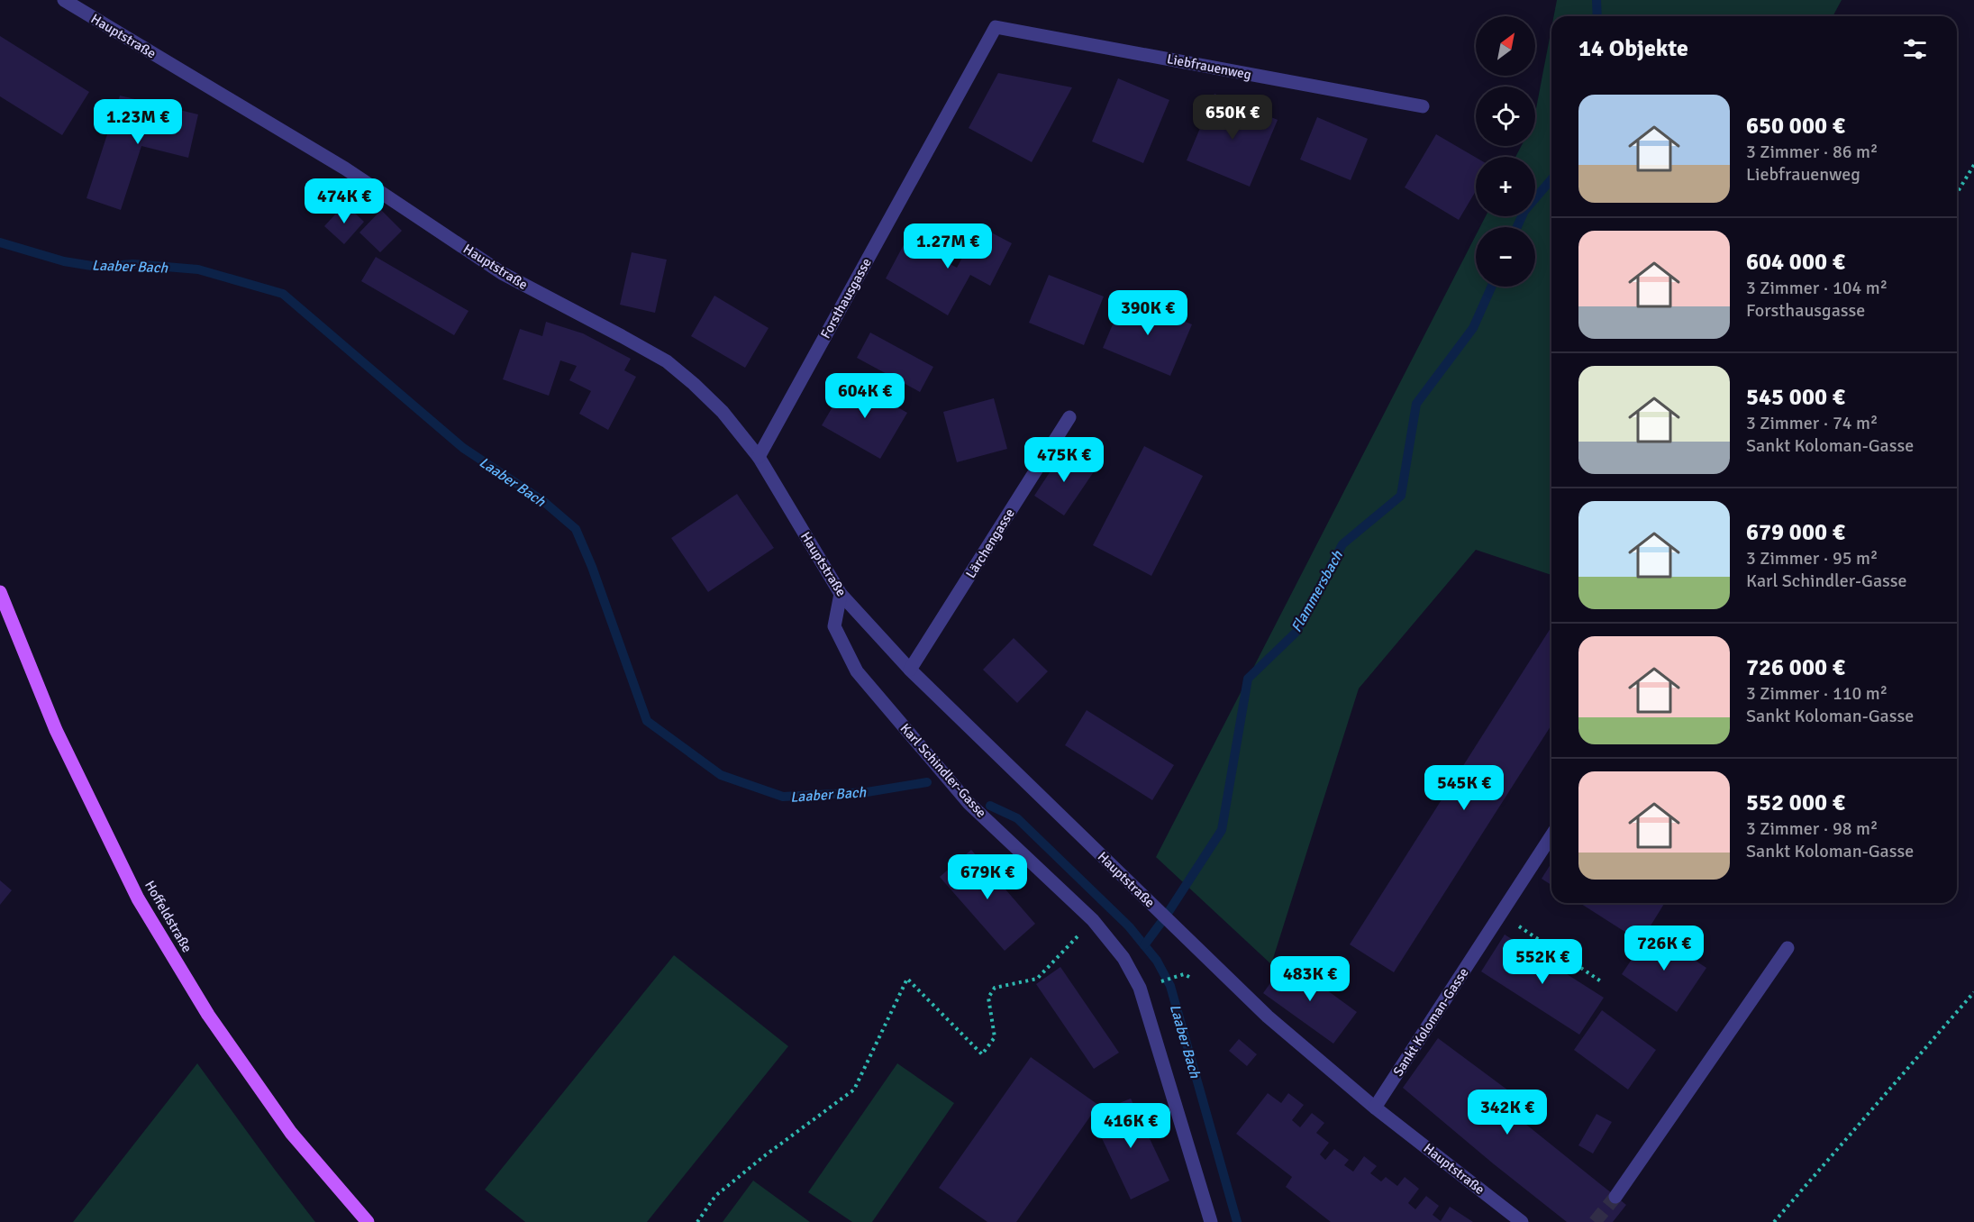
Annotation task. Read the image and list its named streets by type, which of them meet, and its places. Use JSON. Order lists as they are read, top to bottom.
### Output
{
  "streets": {
    "main road": ["Hoffeldstraße"],
    "street": [
      "Hauptstraße",
      "Liebfrauenweg",
      "Forsthausgasse",
      "Lärchengasse",
      "Karl Schindler-Gasse",
      "Sankt Koloman-Gasse"
    ]
  },
  "crossings": [
    ["Hauptstraße", "Forsthausgasse"],
    ["Hauptstraße", "Lärchengasse"],
    ["Hauptstraße", "Karl Schindler-Gasse"],
    ["Hauptstraße", "Sankt Koloman-Gasse"],
    ["Liebfrauenweg", "Forsthausgasse"]
  ],
  "water": ["Laaber Bach", "Flammersbach"],
  "north": "top right",
  "page": {
    "map_buttons": ["+", "−"],
    "heading": "14 Objekte",
    "list": [
      {
        "name": "650 000 €",
        "note": "3 Zimmer · 86 m² · Liebfrauenweg"
      },
      {
        "name": "604 000 €",
        "note": "3 Zimmer · 104 m² · Forsthausgasse"
      },
      {
        "name": "545 000 €",
        "note": "3 Zimmer · 74 m² · Sankt Koloman-Gasse"
      },
      {
        "name": "679 000 €",
        "note": "3 Zimmer · 95 m² · Karl Schindler-Gasse"
      },
      {
        "name": "726 000 €",
        "note": "3 Zimmer · 110 m² · Sankt Koloman-Gasse"
      },
      {
        "name": "552 000 €",
        "note": "3 Zimmer · 98 m² · Sankt Koloman-Gasse"
      }
    ],
    "price": [
      "650K €",
      "1.23M €",
      "474K €",
      "1.27M €",
      "390K €",
      "604K €",
      "475K €",
      "545K €",
      "679K €",
      "726K €",
      "552K €",
      "483K €",
      "342K €",
      "416K €"
    ]
  }
}
